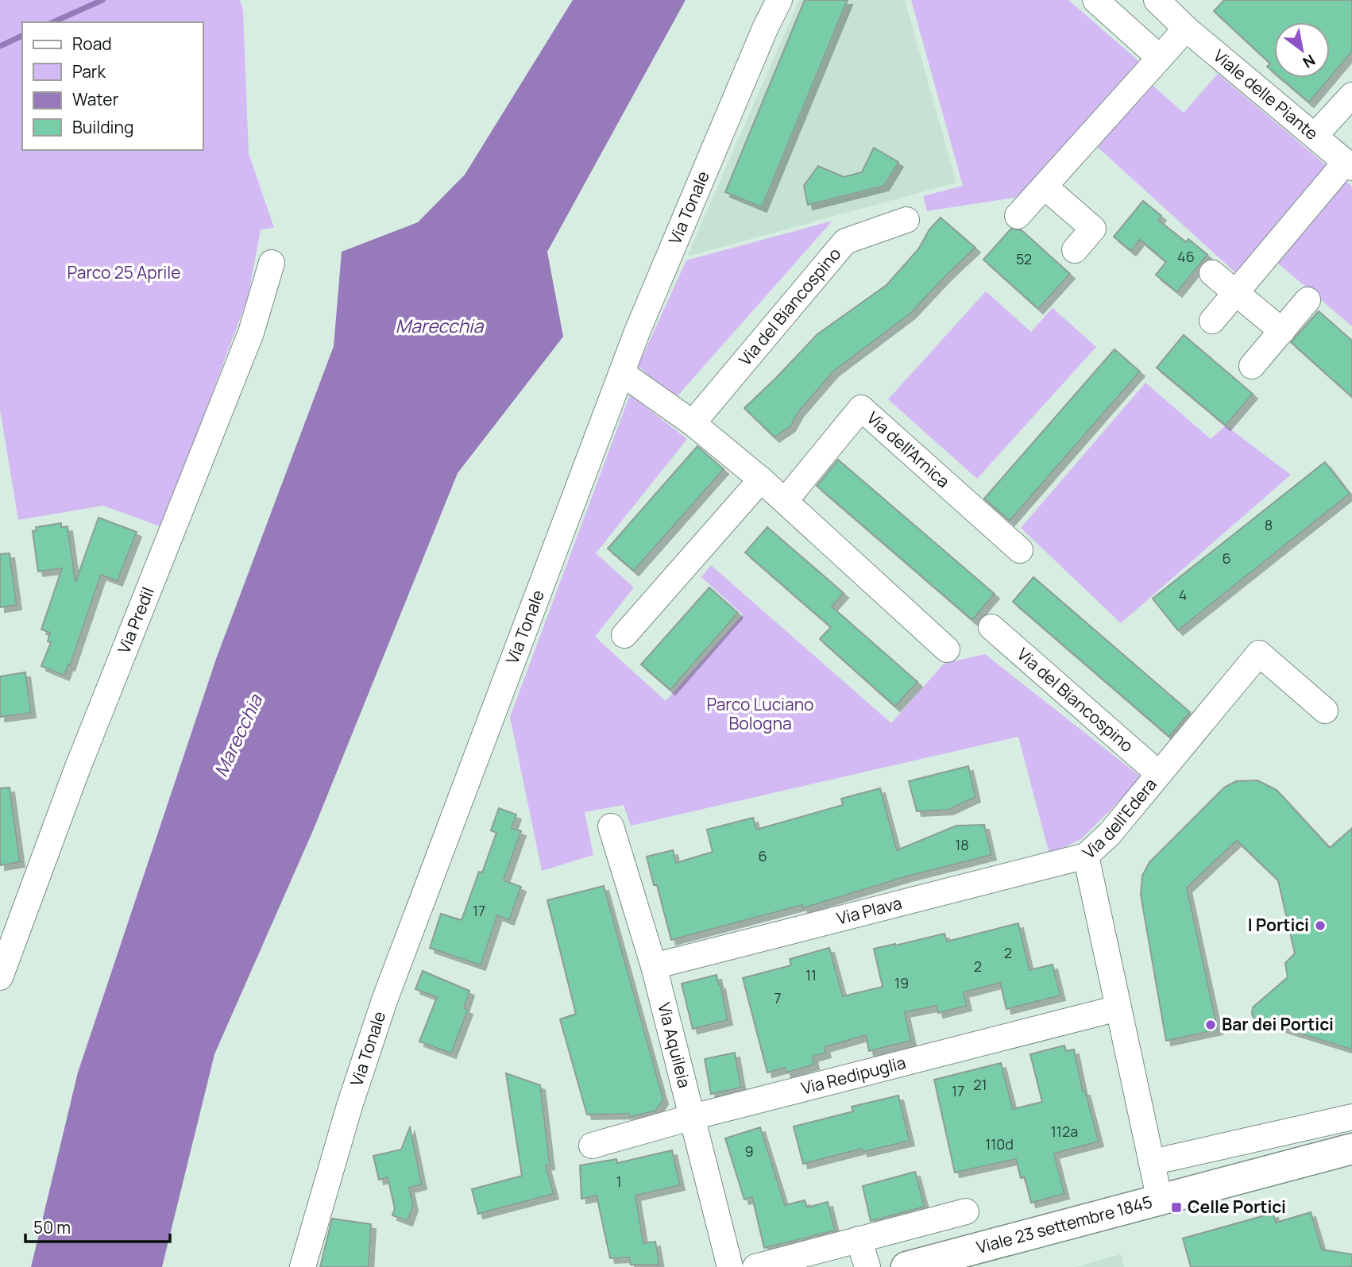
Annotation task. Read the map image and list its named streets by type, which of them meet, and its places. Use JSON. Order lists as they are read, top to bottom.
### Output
{
  "streets": {
    "main road": ["Viale 23 settembre 1845"],
    "street": [
      "Viale delle Piante",
      "Via Tonale",
      "Via del Biancospino",
      "Via dell'Arnica",
      "Via Predil",
      "Via dell'Edera",
      "Via Plava",
      "Via Aquileia",
      "Via Redipuglia"
    ]
  },
  "crossings": [
    ["Via del Biancospino", "Via dell'Edera"],
    ["Via dell'Edera", "Via Plava"],
    ["Via dell'Edera", "Via Redipuglia"],
    ["Via dell'Edera", "Viale 23 settembre 1845"],
    ["Via Plava", "Via Aquileia"],
    ["Via Aquileia", "Via Redipuglia"]
  ],
  "water": ["Marecchia"],
  "parks": ["Parco 25 Aprile", "Parco Luciano Bologna"],
  "places": {
    "other": ["I Portici", "Bar dei Portici"],
    "transit": ["Celle Portici"]
  },
  "house_numbers": [
    "46",
    "52",
    "8",
    "6",
    "4",
    "18",
    "6",
    "17",
    "2",
    "2",
    "11",
    "19",
    "7",
    "21",
    "17",
    "112a",
    "110d",
    "9",
    "1"
  ],
  "legend": [
    "Road",
    "Park",
    "Water",
    "Building"
  ],
  "scale_bar": "50 m",
  "north": "bottom right"
}
